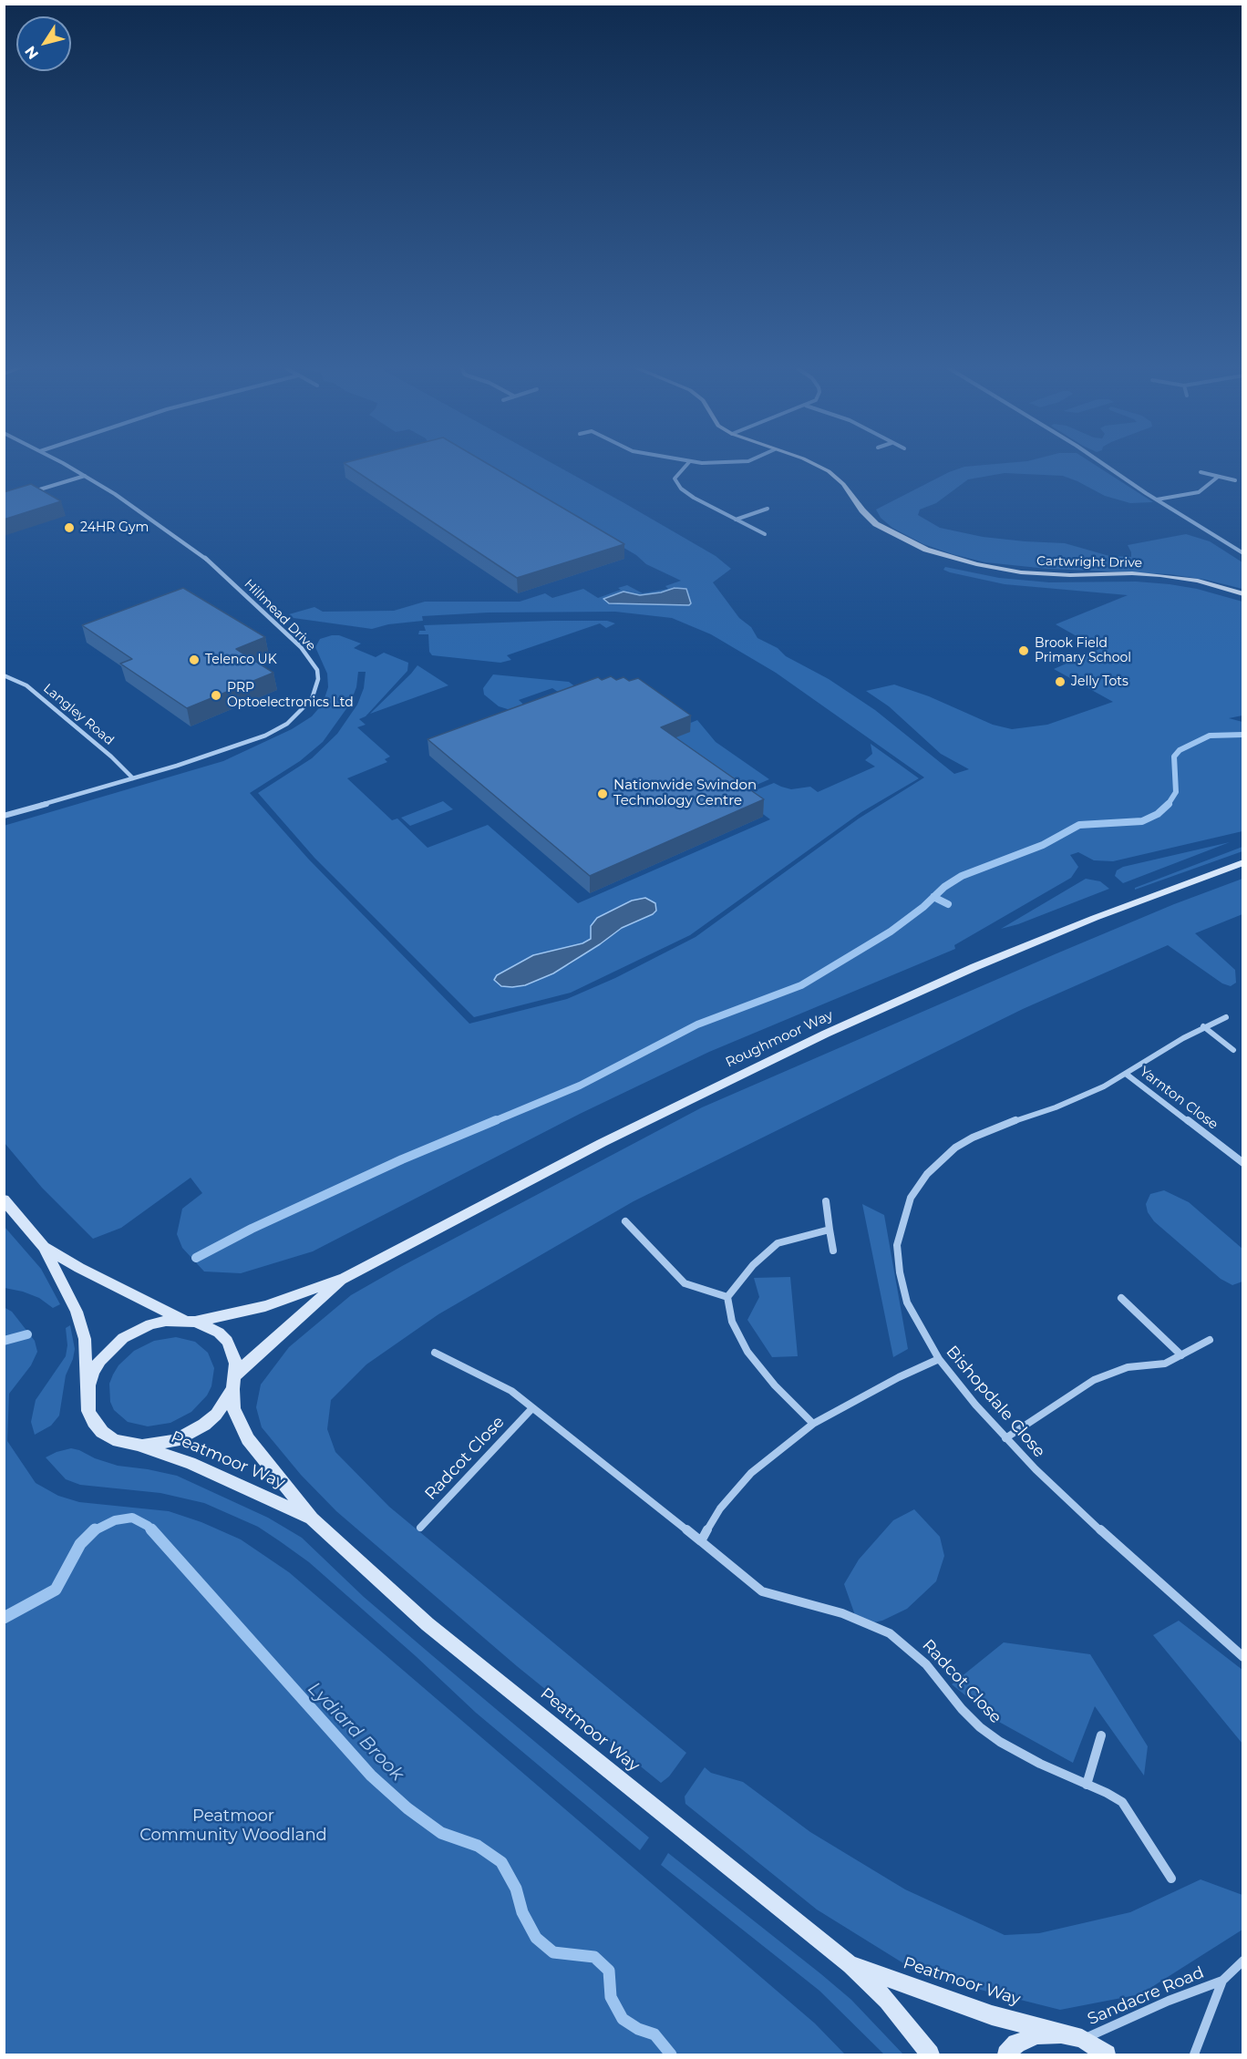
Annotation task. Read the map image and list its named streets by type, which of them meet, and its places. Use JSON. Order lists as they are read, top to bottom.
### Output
{
  "streets": {
    "street": [
      "Cartwright Drive",
      "Hillmead Drive",
      "Langley Road",
      "Roughmoor Way",
      "Yarnton Close",
      "Bishopdale Close",
      "Radcot Close",
      "Peatmoor Way",
      "Sandacre Road"
    ]
  },
  "crossings": [
    ["Hillmead Drive", "Langley Road"],
    ["Roughmoor Way", "Peatmoor Way"],
    ["Yarnton Close", "Bishopdale Close"],
    ["Peatmoor Way", "Sandacre Road"]
  ],
  "water": ["Lydiard Brook"],
  "parks": ["Peatmoor Community Woodland"],
  "places": [
    "24HR Gym",
    "Brook Field Primary School",
    "Telenco UK",
    "Jelly Tots",
    "PRP Optoelectronics Ltd",
    "Nationwide Swindon Technology Centre"
  ],
  "north": "bottom left"
}
